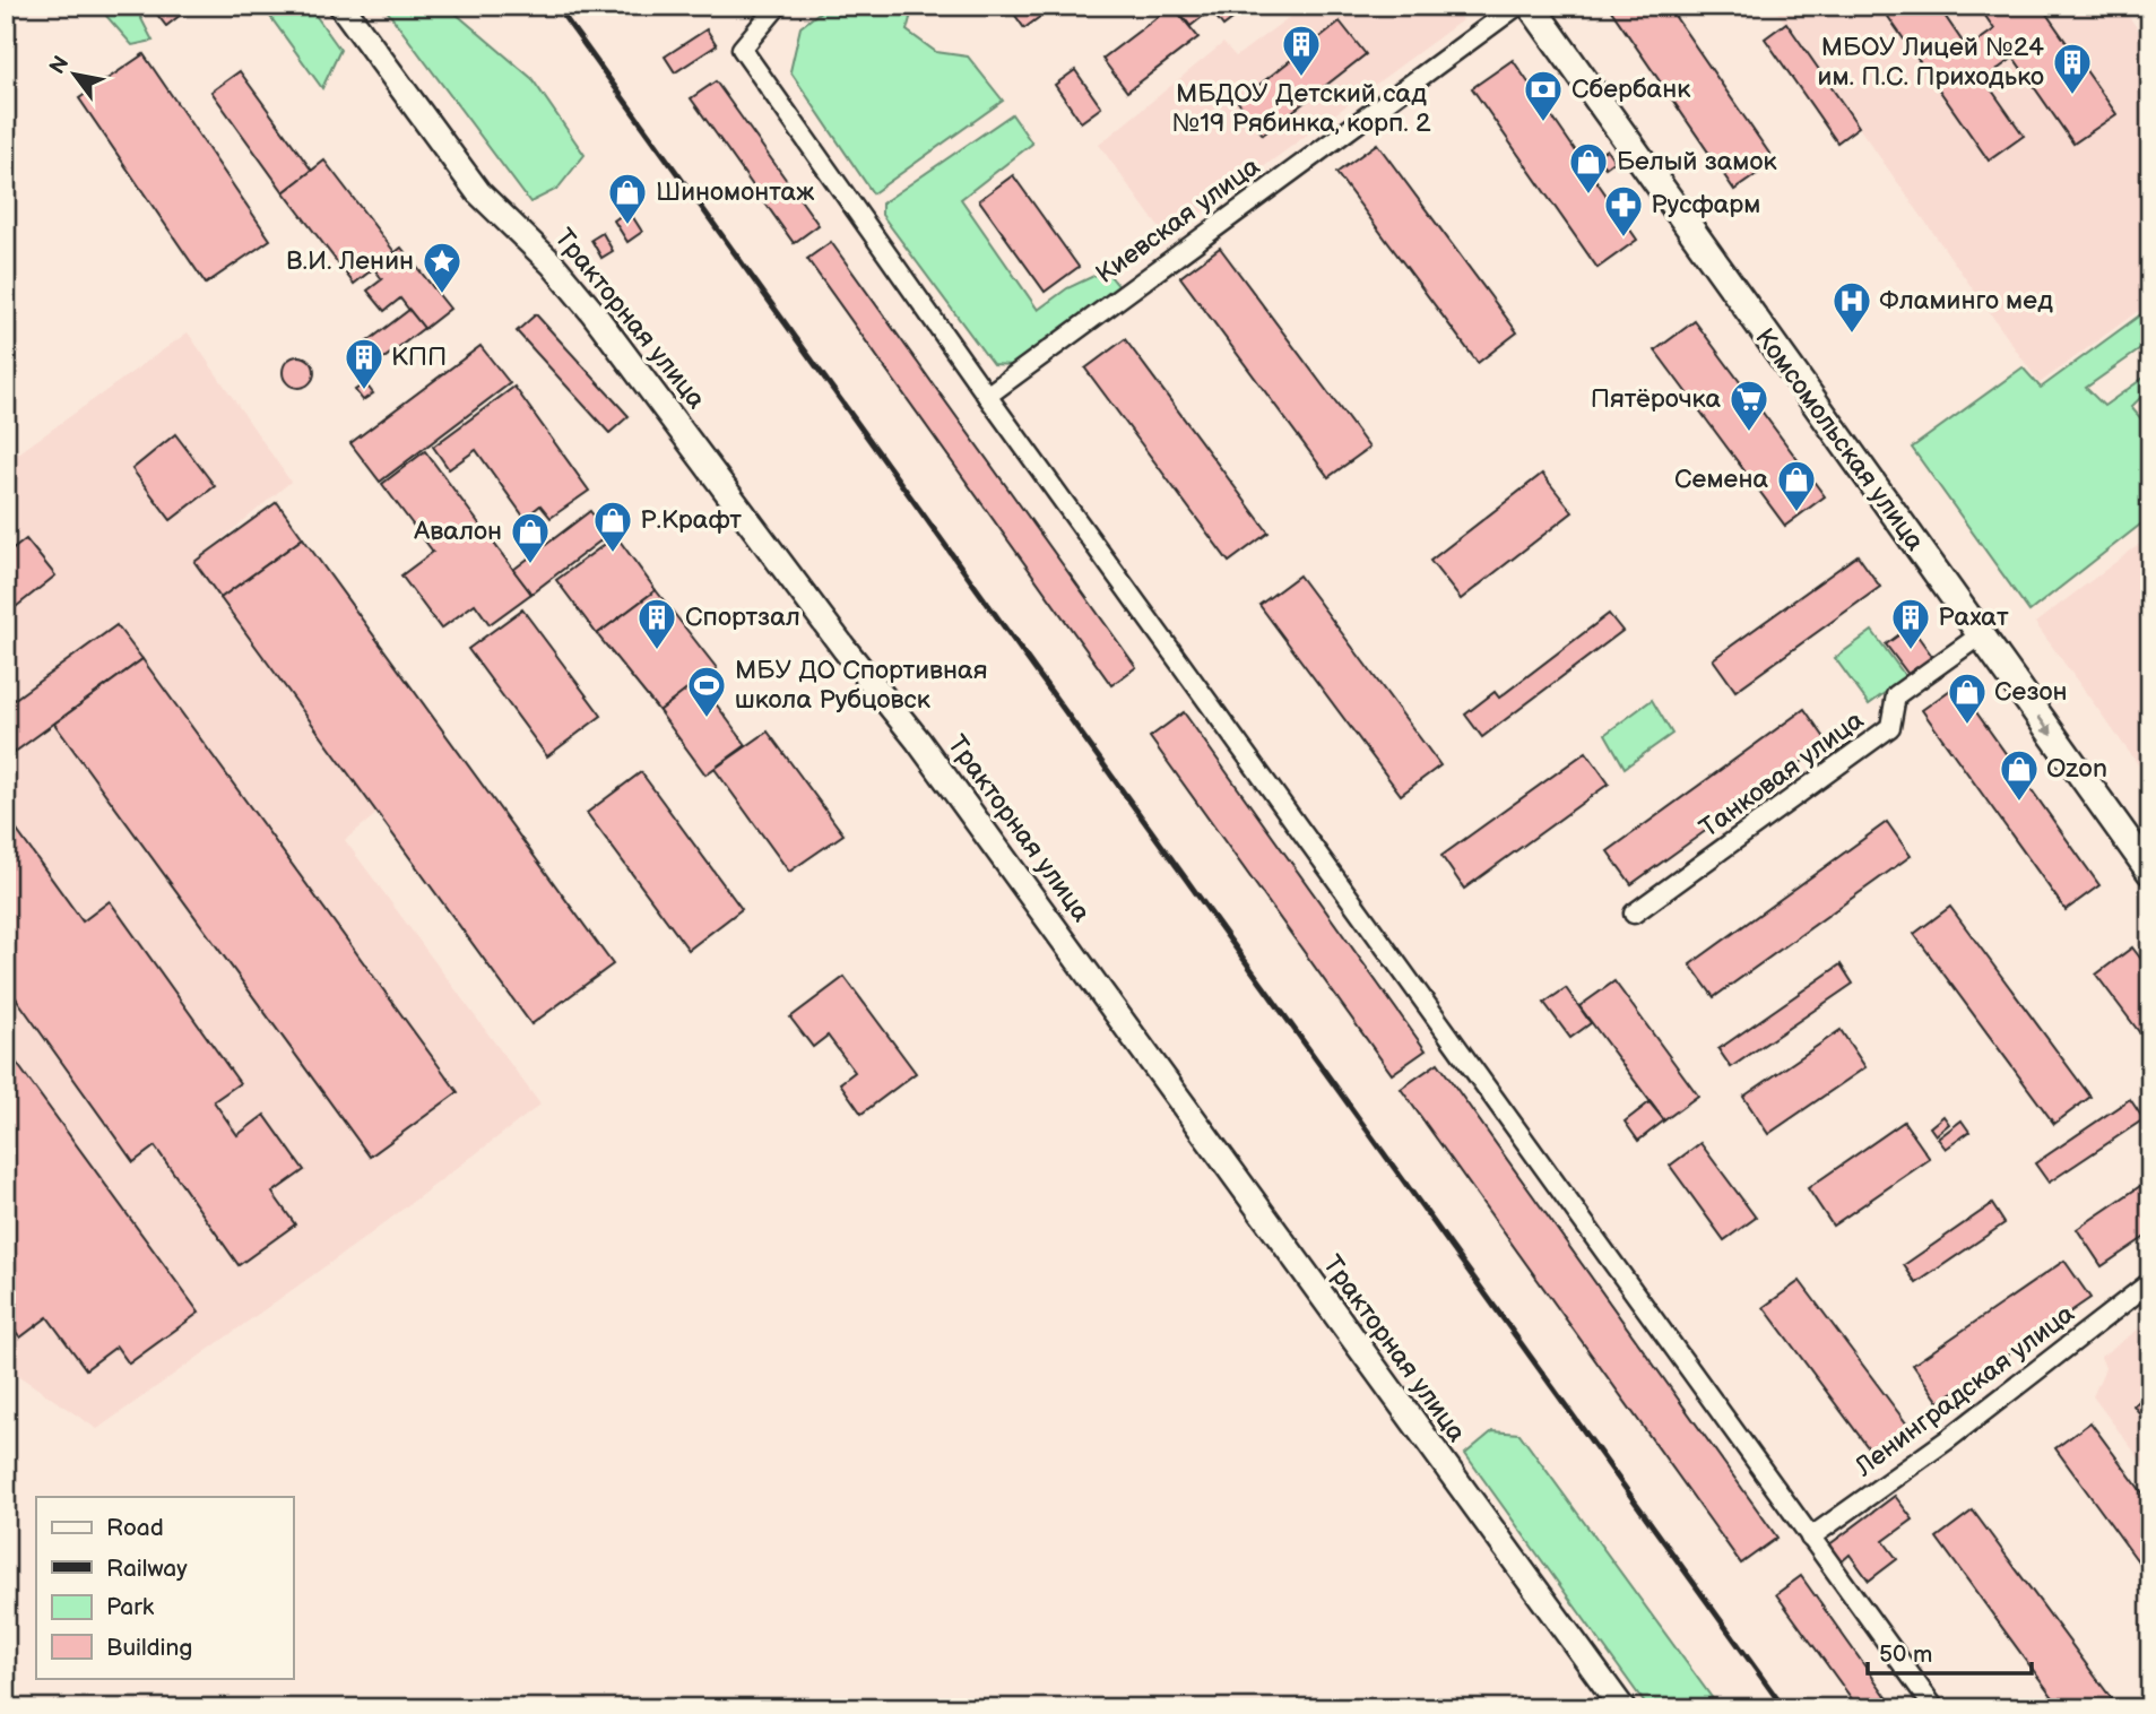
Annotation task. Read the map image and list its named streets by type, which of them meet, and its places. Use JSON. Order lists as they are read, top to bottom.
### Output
{
  "streets": {
    "main road": ["Комсомольская улица"],
    "street": [
      "Киевская улица",
      "Тракторная улица",
      "Танковая улица",
      "Ленинградская улица"
    ]
  },
  "crossings": [
    ["Комсомольская улица", "Танковая улица"]
  ],
  "places": {
    "building": [
      "МБДОУ Детский сад №19 Рябинка, корп. 2",
      "МБОУ Лицей №24 им. П.С. Приходько",
      "КПП",
      "Спортзал",
      "Рахат"
    ],
    "bank": ["Сбербанк"],
    "shop": [
      "Белый замок",
      "Шиномонтаж",
      "Семена",
      "Р.Крафт",
      "Авалон",
      "Сезон",
      "Ozon"
    ],
    "pharmacy": ["Русфарм"],
    "place": ["В.И. Ленин"],
    "hospital": ["Фламинго мед"],
    "supermarket": ["Пятёрочка"],
    "sports": ["МБУ ДО Спортивная школа Рубцовск"]
  },
  "legend": [
    "Road",
    "Railway",
    "Park",
    "Building"
  ],
  "scale_bar": "50 m",
  "north": "top left"
}
